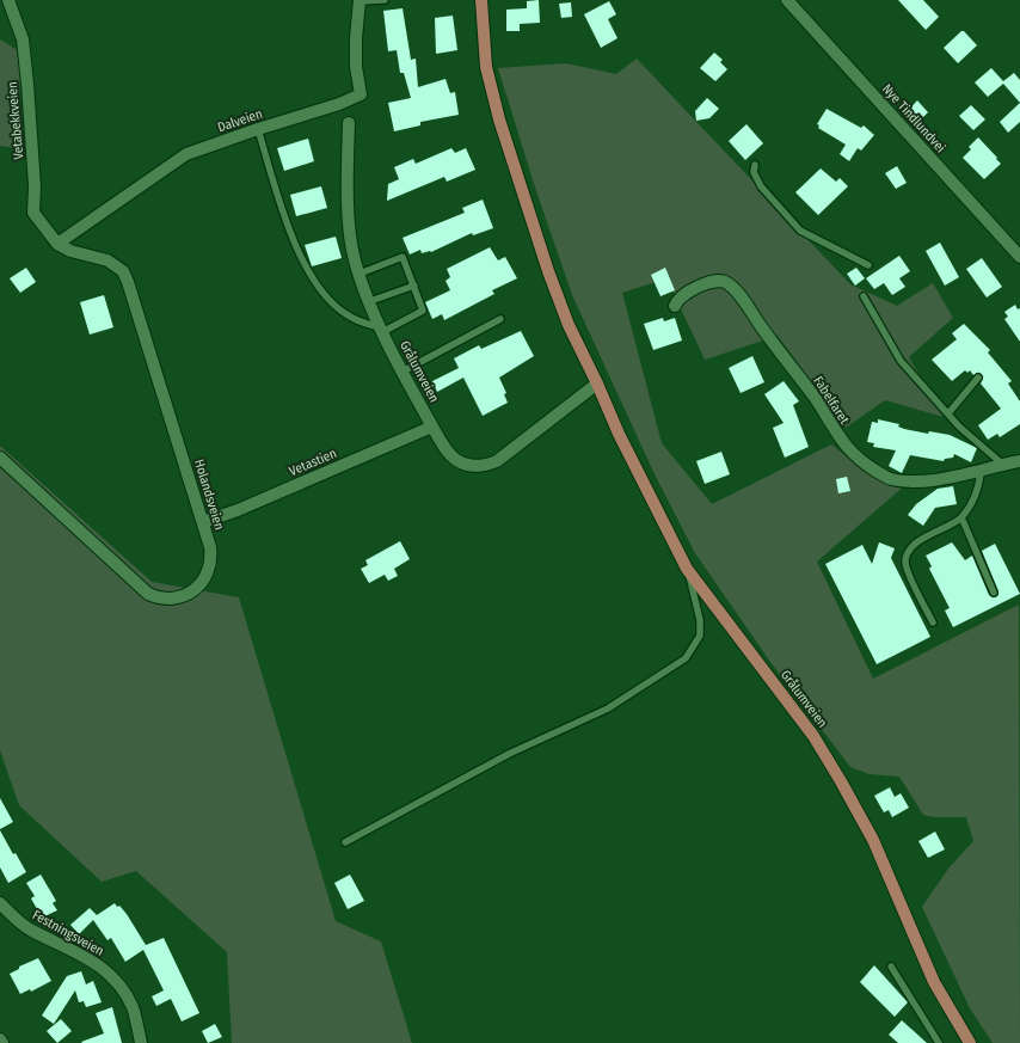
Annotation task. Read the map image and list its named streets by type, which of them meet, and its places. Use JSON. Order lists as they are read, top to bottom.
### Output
{
  "streets": {
    "main road": ["Grålumveien"],
    "street": [
      "Nye Tindlundvei",
      "Vetabekkveien",
      "Dalveien",
      "Fabelfaret",
      "Vetastien",
      "Holandsveien",
      "Festningsveien"
    ]
  },
  "crossings": [
    ["Vetabekkveien", "Holandsveien"],
    ["Dalveien", "Holandsveien"],
    ["Grålumveien", "Vetastien"],
    ["Vetastien", "Holandsveien"]
  ]
}
